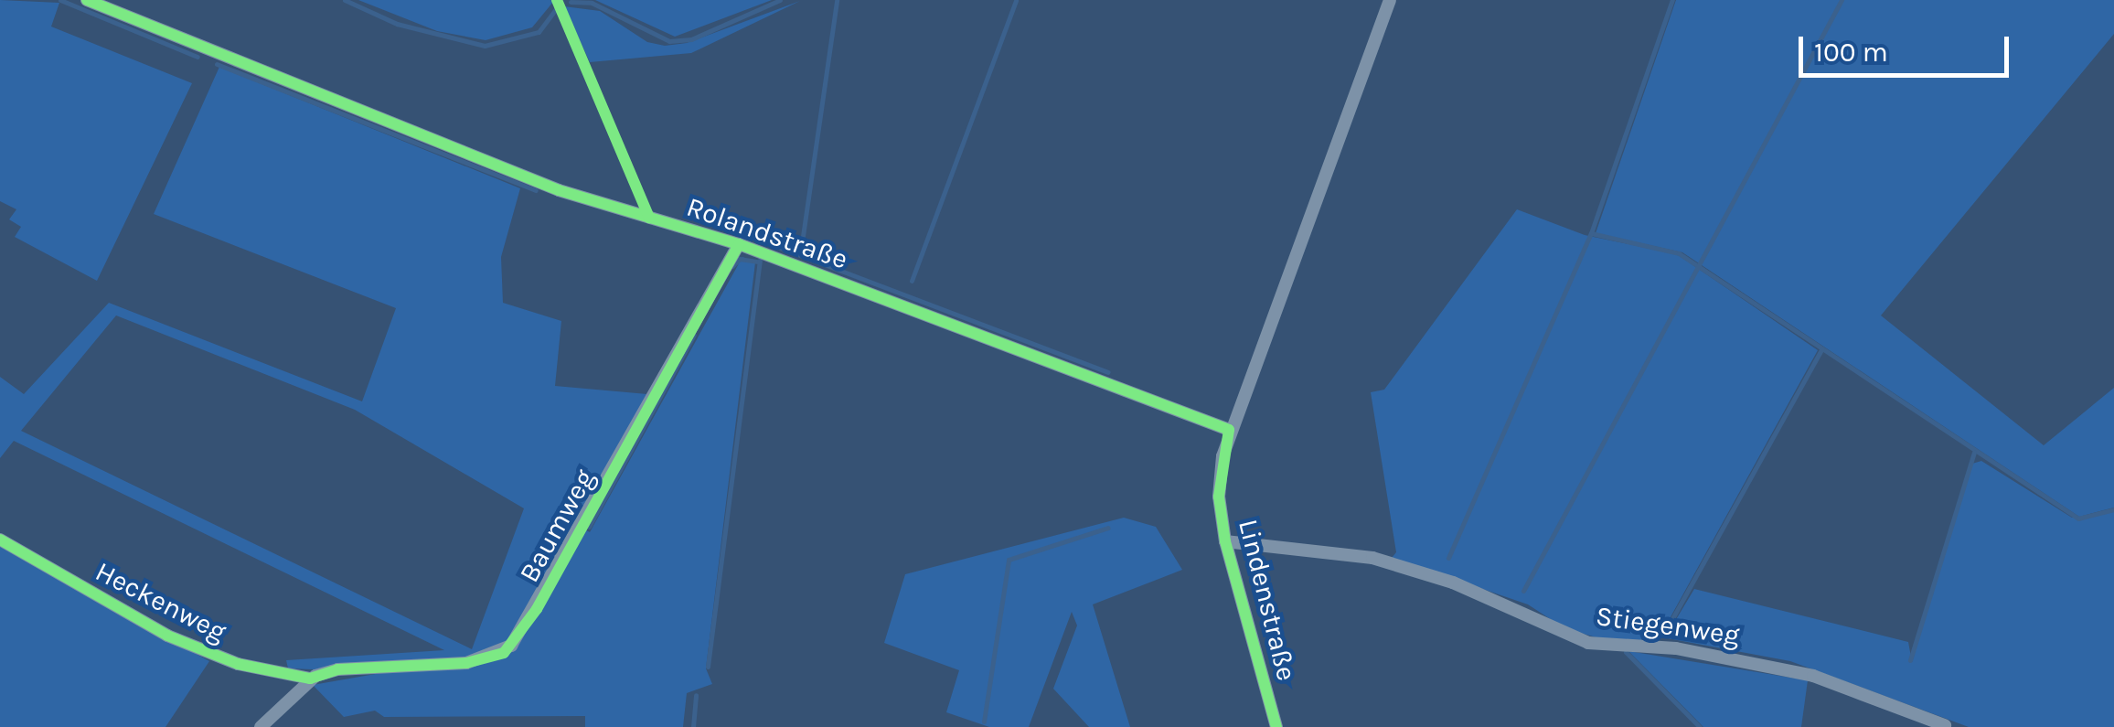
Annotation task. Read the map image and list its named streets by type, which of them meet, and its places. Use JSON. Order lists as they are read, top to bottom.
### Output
{
  "streets": {
    "street": [
      "Rolandstraße",
      "Baumweg",
      "Lindenstraße",
      "Heckenweg",
      "Stiegenweg"
    ]
  },
  "crossings": [
    ["Rolandstraße", "Baumweg"],
    ["Rolandstraße", "Lindenstraße"],
    ["Baumweg", "Heckenweg"],
    ["Lindenstraße", "Stiegenweg"]
  ],
  "scale_bar": "100 m"
}
